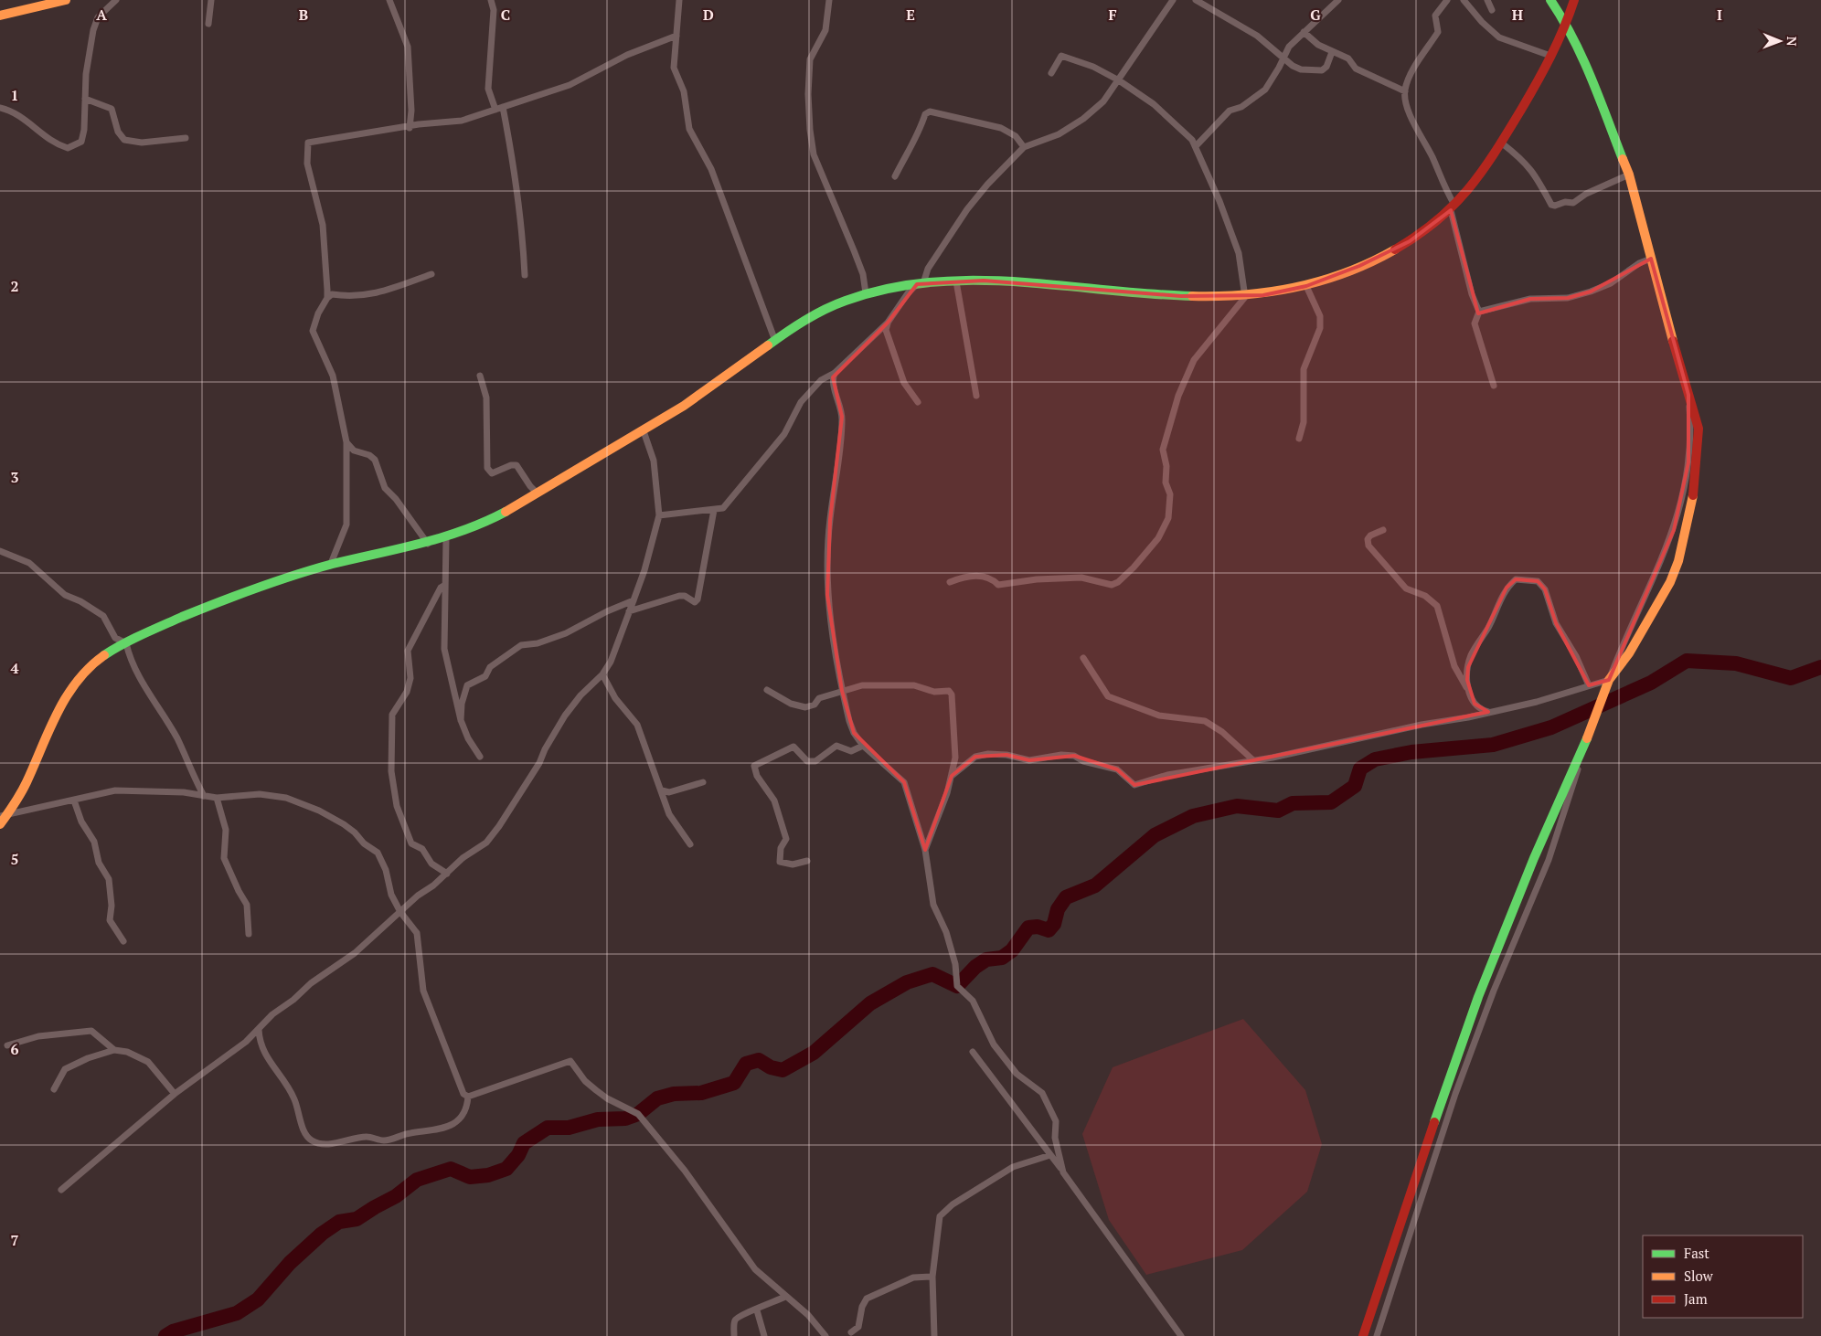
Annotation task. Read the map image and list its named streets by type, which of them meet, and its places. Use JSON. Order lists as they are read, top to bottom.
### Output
{
  "legend": ["Fast", "Slow", "Jam"],
  "north": "right",
  "grid": {
    "columns": [
      "A",
      "B",
      "C",
      "D",
      "E",
      "F",
      "G",
      "H",
      "I"
    ],
    "rows": [
      "1",
      "2",
      "3",
      "4",
      "5",
      "6",
      "7"
    ]
  }
}
